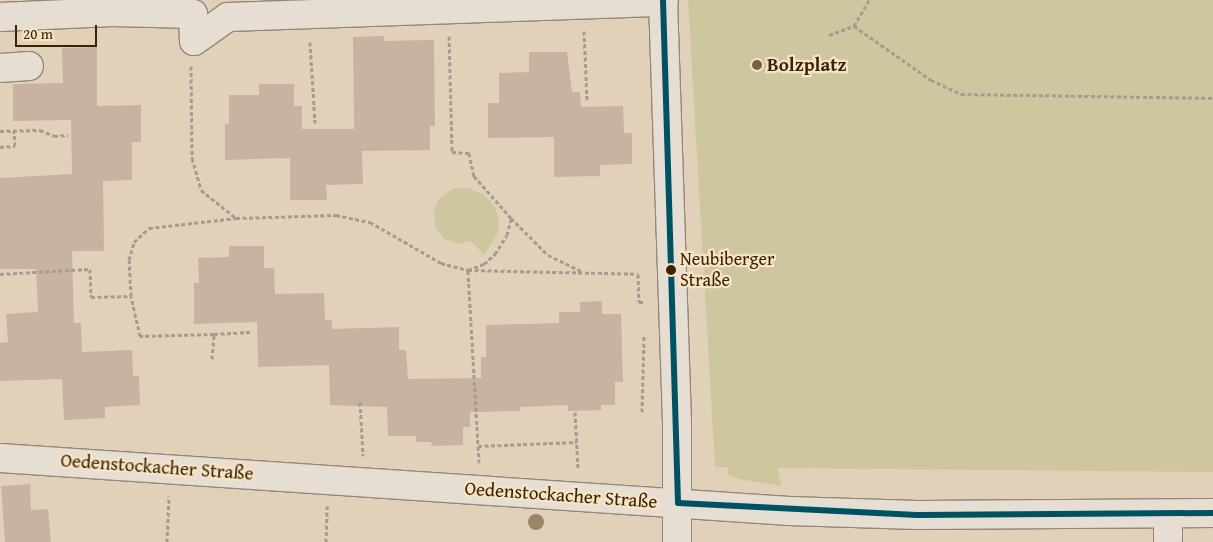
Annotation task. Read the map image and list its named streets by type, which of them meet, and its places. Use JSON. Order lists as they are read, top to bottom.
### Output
{
  "streets": {
    "street": ["Oedenstockacher Straße"]
  },
  "places": ["Bolzplatz", "Neubiberger Straße"],
  "scale_bar": "20 m"
}
